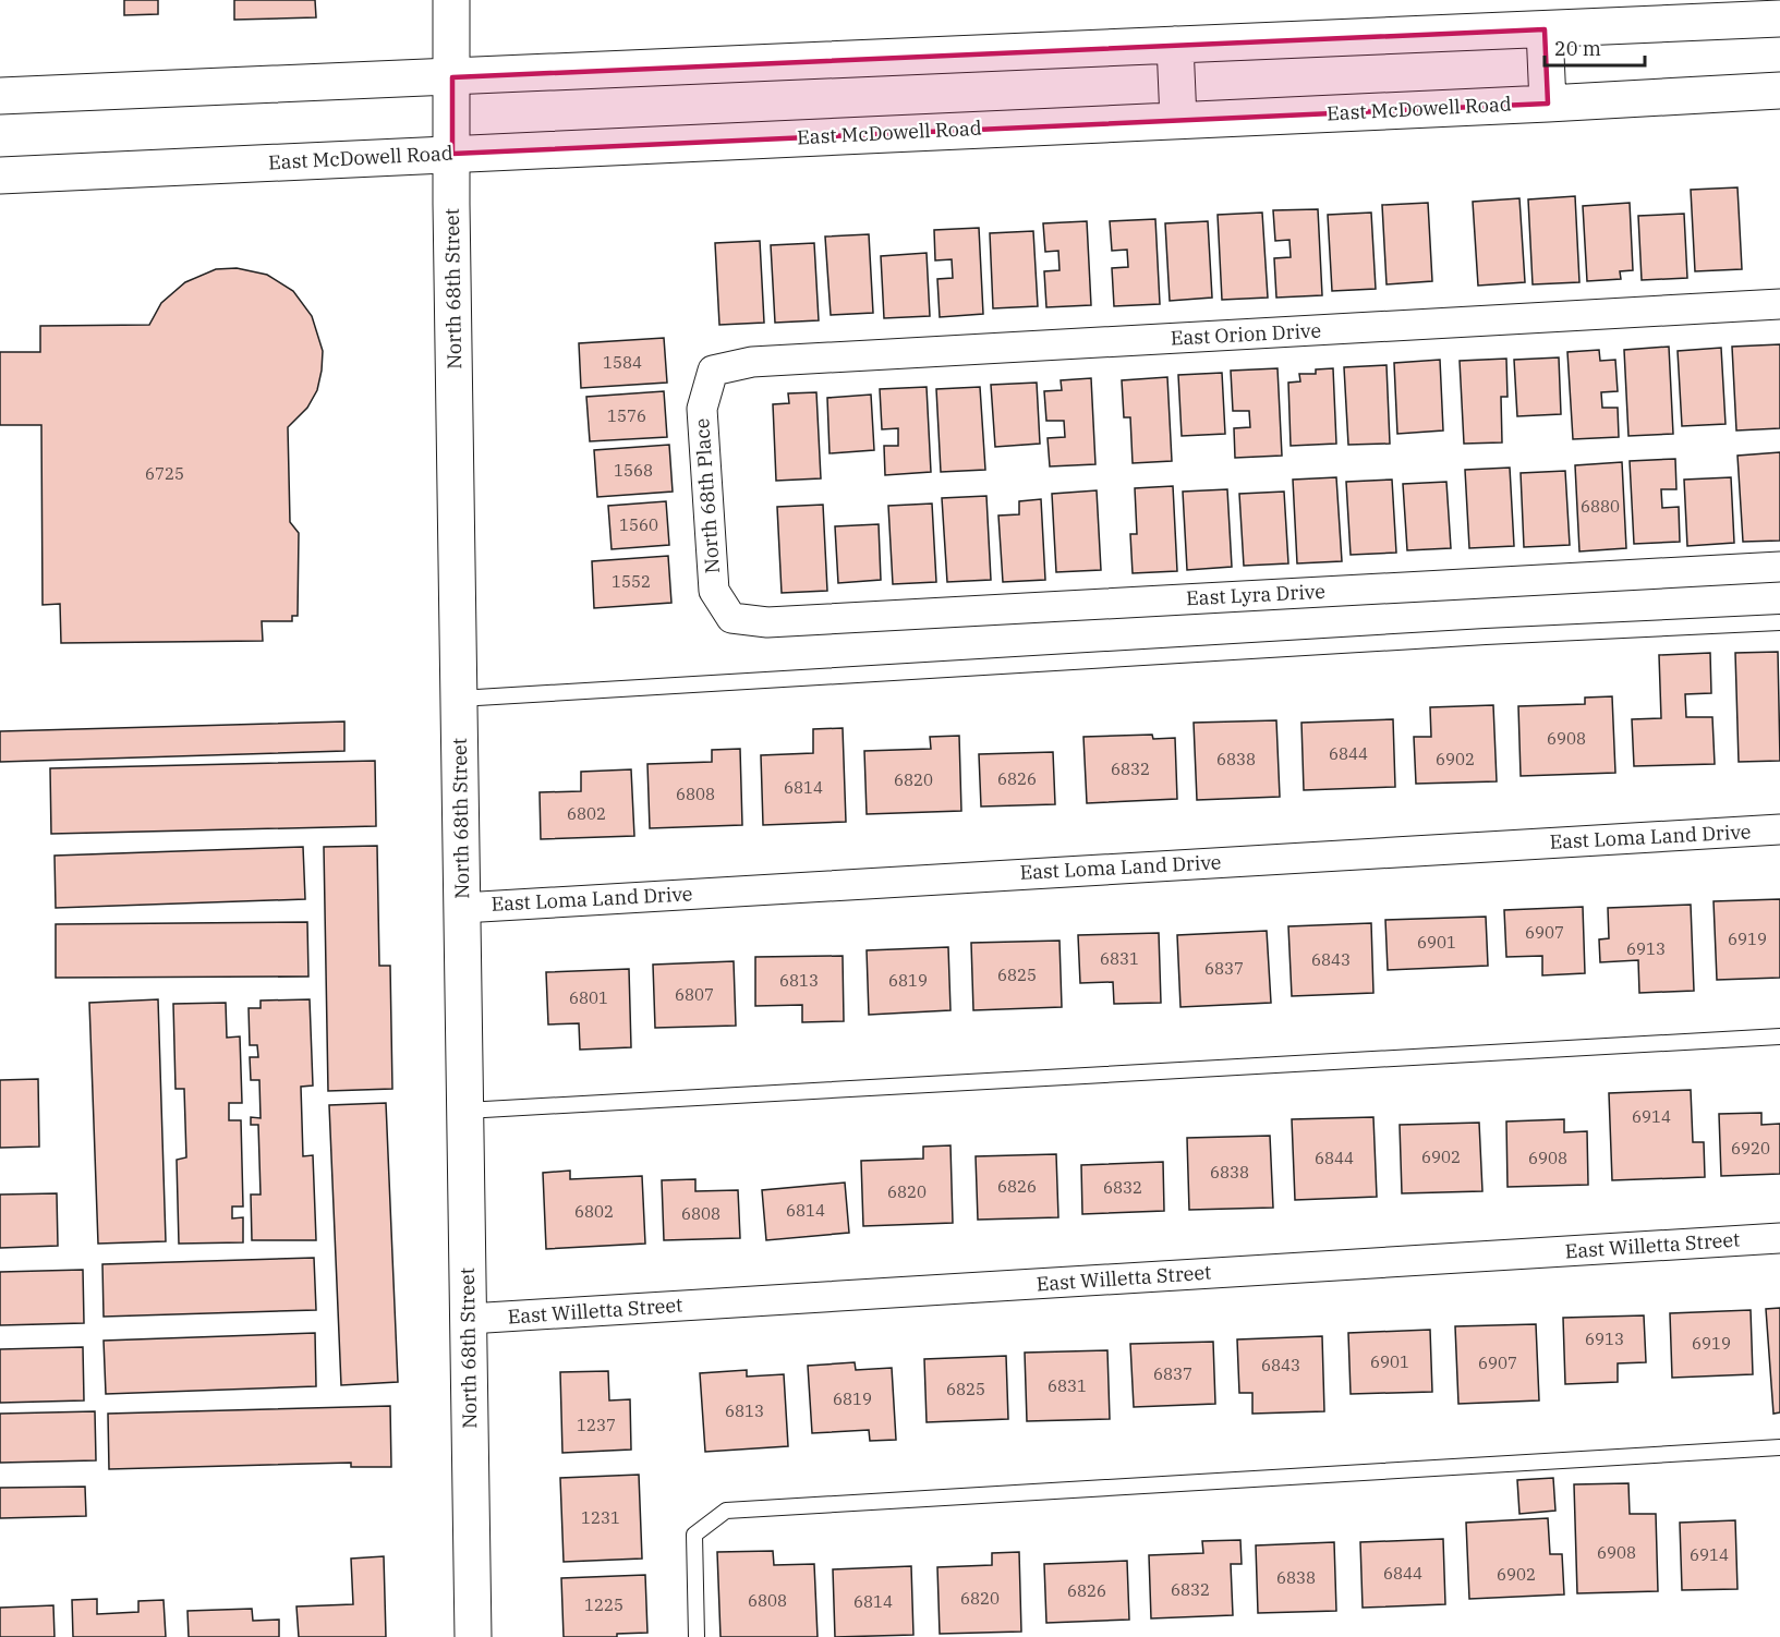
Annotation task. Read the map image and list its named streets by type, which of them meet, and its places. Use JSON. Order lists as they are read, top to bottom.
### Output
{
  "streets": {
    "main road": ["East McDowell Road", "North 68th Street"],
    "street": [
      "East Orion Drive",
      "North 68th Place",
      "East Lyra Drive",
      "East Loma Land Drive",
      "East Willetta Street"
    ]
  },
  "crossings": [
    ["East McDowell Road", "North 68th Street"],
    ["North 68th Street", "East Loma Land Drive"],
    ["North 68th Street", "East Willetta Street"],
    ["East Orion Drive", "North 68th Place"],
    ["North 68th Place", "East Lyra Drive"]
  ],
  "house_numbers": [
    "1584",
    "1576",
    "1568",
    "6725",
    "6880",
    "1560",
    "1552",
    "6908",
    "6844",
    "6838",
    "6902",
    "6832",
    "6826",
    "6820",
    "6814",
    "6808",
    "6802",
    "6907",
    "6919",
    "6901",
    "6913",
    "6831",
    "6843",
    "6837",
    "6825",
    "6813",
    "6819",
    "6807",
    "6801",
    "6914",
    "6920",
    "6902",
    "6844",
    "6908",
    "6838",
    "6826",
    "6832",
    "6820",
    "6814",
    "6802",
    "6808",
    "6913",
    "6919",
    "6901",
    "6907",
    "6843",
    "6837",
    "6831",
    "6825",
    "6819",
    "6813",
    "1237",
    "1231",
    "6908",
    "6914",
    "6844",
    "6902",
    "6838",
    "6832",
    "6826",
    "6820",
    "6808",
    "6814",
    "1225"
  ],
  "scale_bar": "20 m"
}
